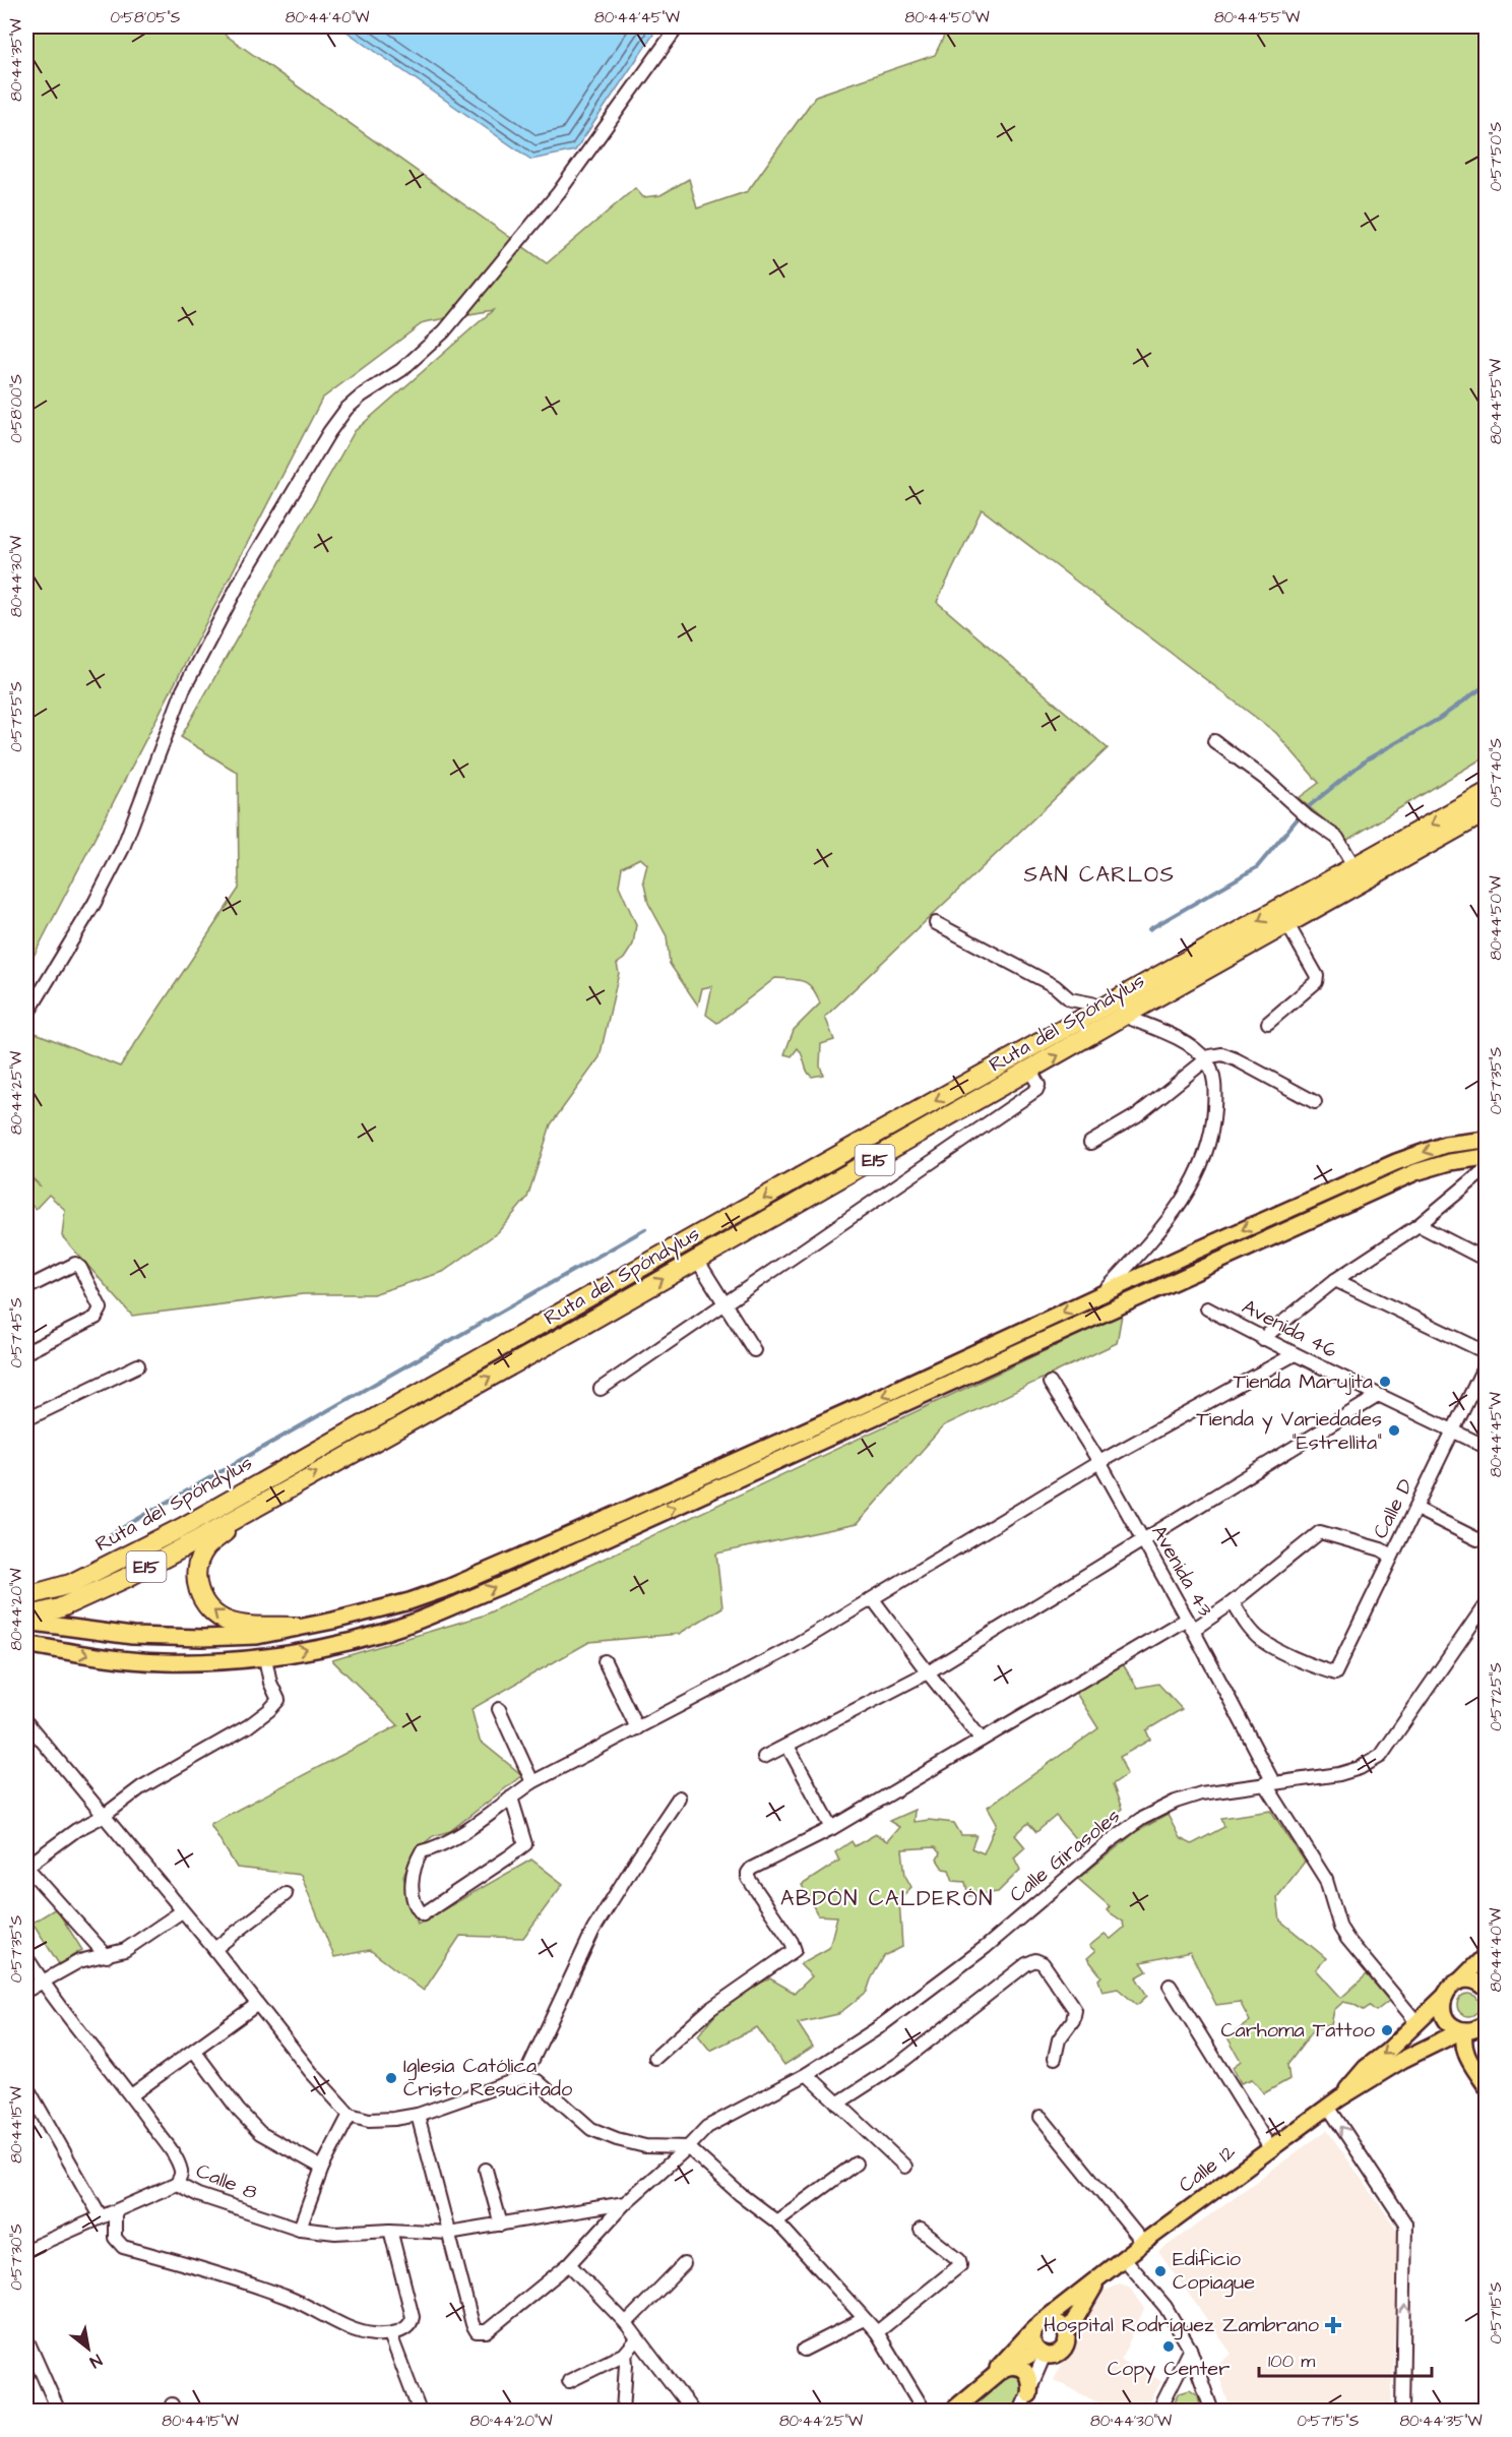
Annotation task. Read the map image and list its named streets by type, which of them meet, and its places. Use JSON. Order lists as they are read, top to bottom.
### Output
{
  "streets": {
    "highway": ["Ruta del Spóndylus", "E15"],
    "main road": ["Calle 12"],
    "street": [
      "Avenida 46",
      "Calle D",
      "Avenida 43",
      "Calle Girasoles",
      "Calle 8"
    ]
  },
  "crossings": [
    ["Avenida 46", "Calle D"],
    ["Avenida 43", "Calle Girasoles"],
    ["Avenida 43", "Calle 12"],
    ["Calle Girasoles", "Calle 8"]
  ],
  "districts": ["SAN CARLOS", "ABDÓN CALDERÓN"],
  "places": {
    "other": [
      "Tienda Marujita",
      "Tienda y Variedades “Estrellita”",
      "Carhoma Tattoo",
      "Iglesia Católica Cristo Resucitado",
      "Edificio Copiague",
      "Copy Center"
    ],
    "health": ["Hospital Rodríguez Zambrano"]
  },
  "scale_bar": "100 m",
  "north": "bottom right",
  "coordinates": [
    "0°58'05\"S",
    "80°44'40\"W",
    "80°44'45\"W",
    "80°44'50\"W",
    "80°44'55\"W",
    "80°44'35\"W",
    "0°57'50\"S",
    "0°58'00\"S",
    "80°44'30\"W",
    "0°57'55\"S",
    "0°57'40\"S",
    "0°57'35\"S",
    "80°44'25\"W",
    "0°57'45\"S",
    "80°44'20\"W",
    "0°57'25\"S",
    "80°44'15\"W",
    "0°57'30\"S",
    "0°57'15\"S"
  ]
}
